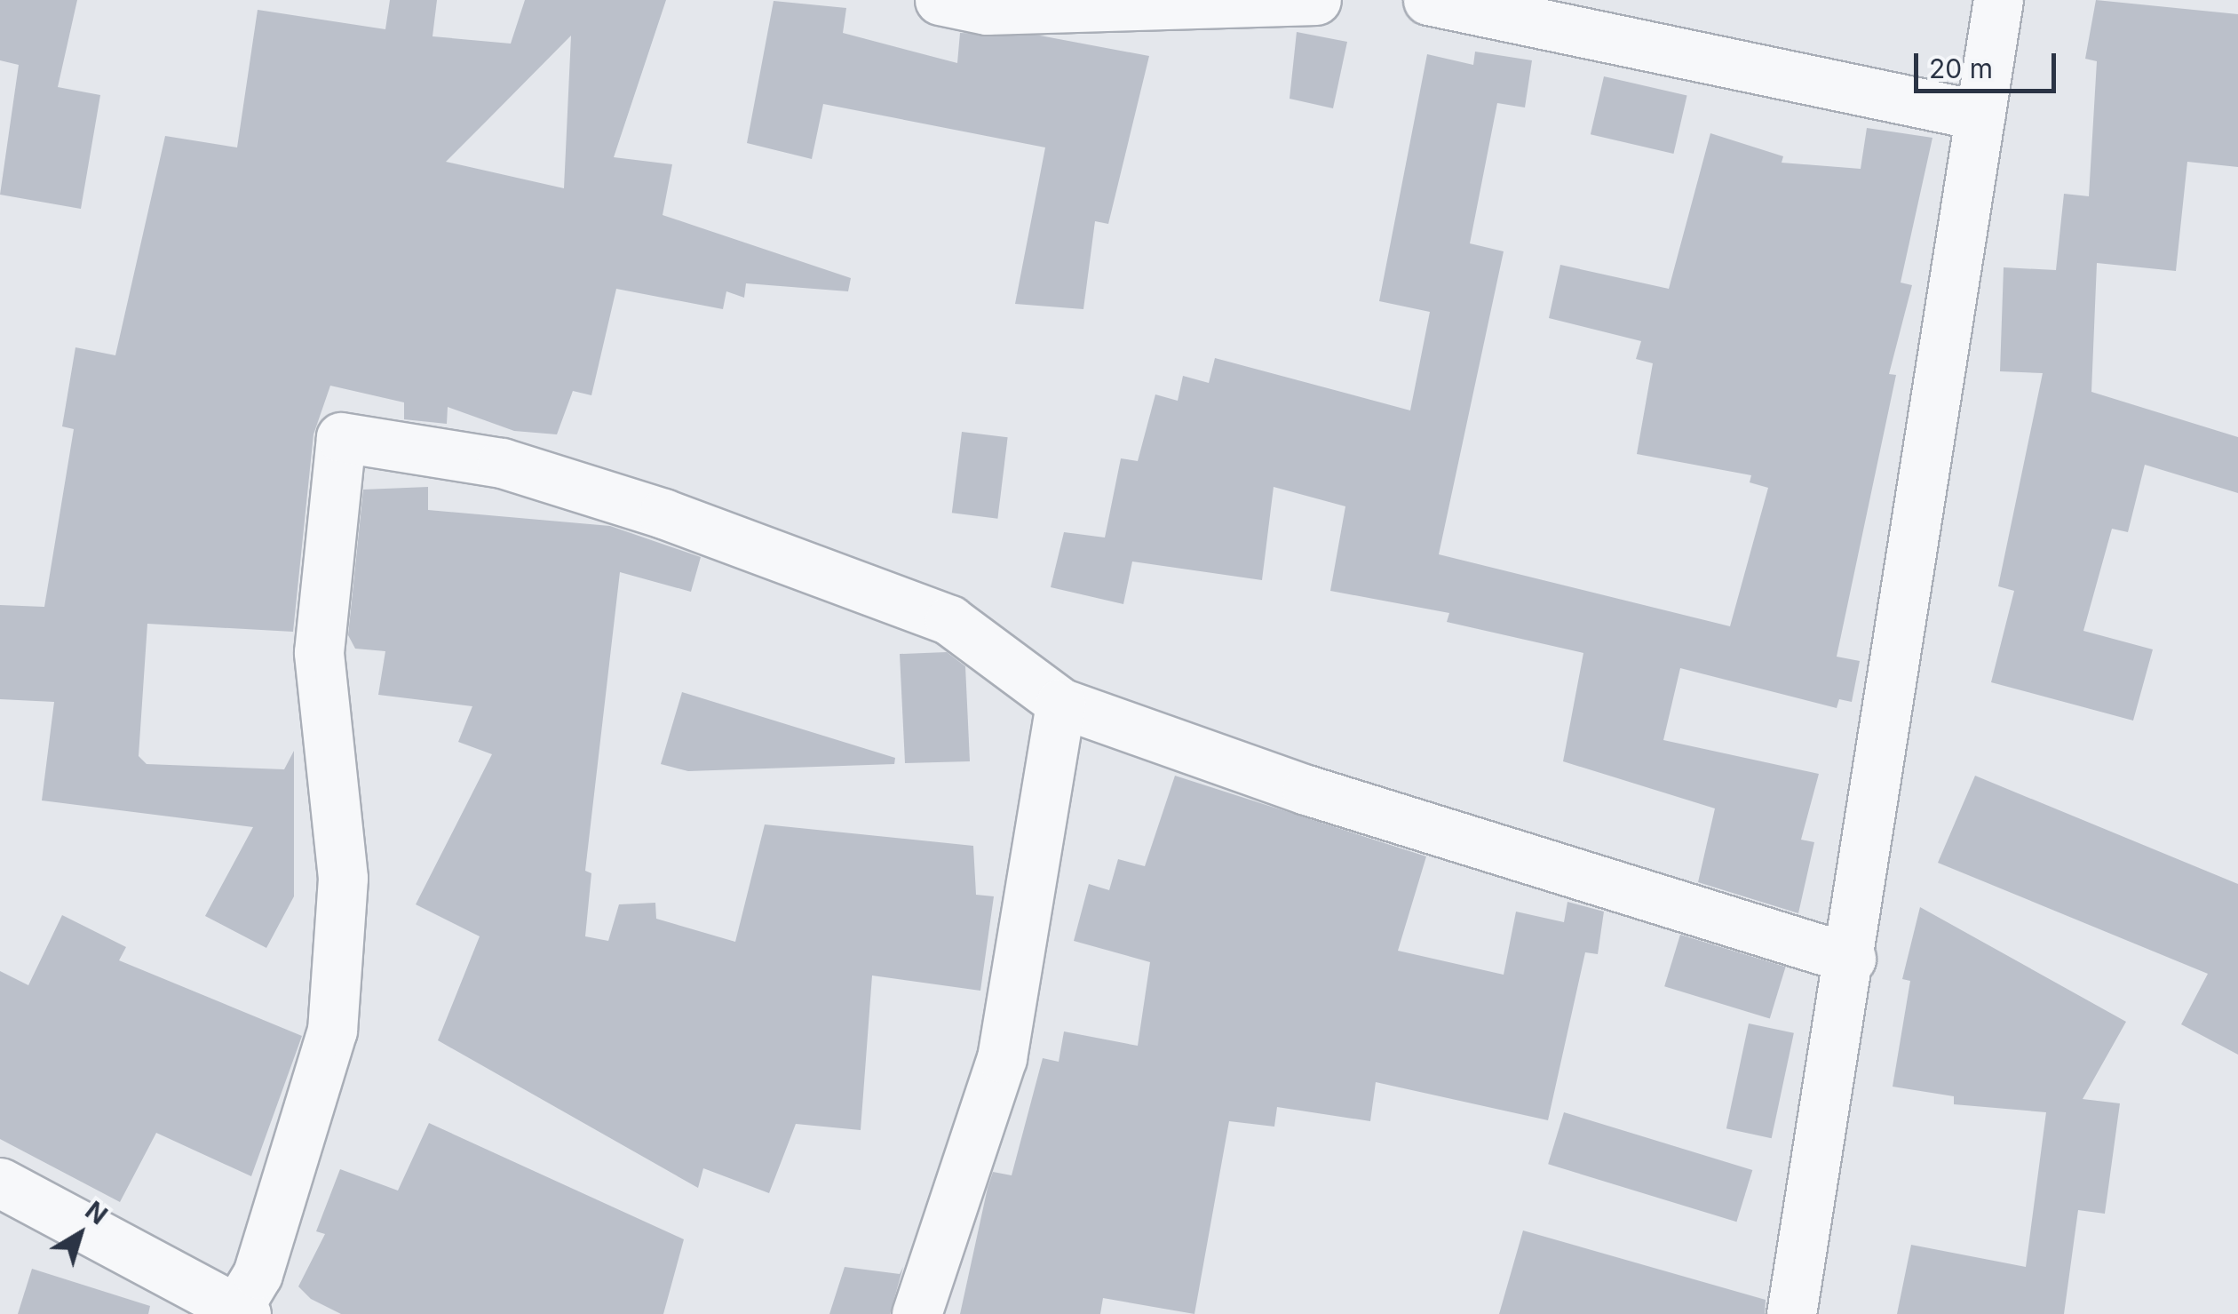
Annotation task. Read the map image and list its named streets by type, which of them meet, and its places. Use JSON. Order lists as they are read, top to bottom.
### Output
{
  "scale_bar": "20 m",
  "north": "top right"
}
